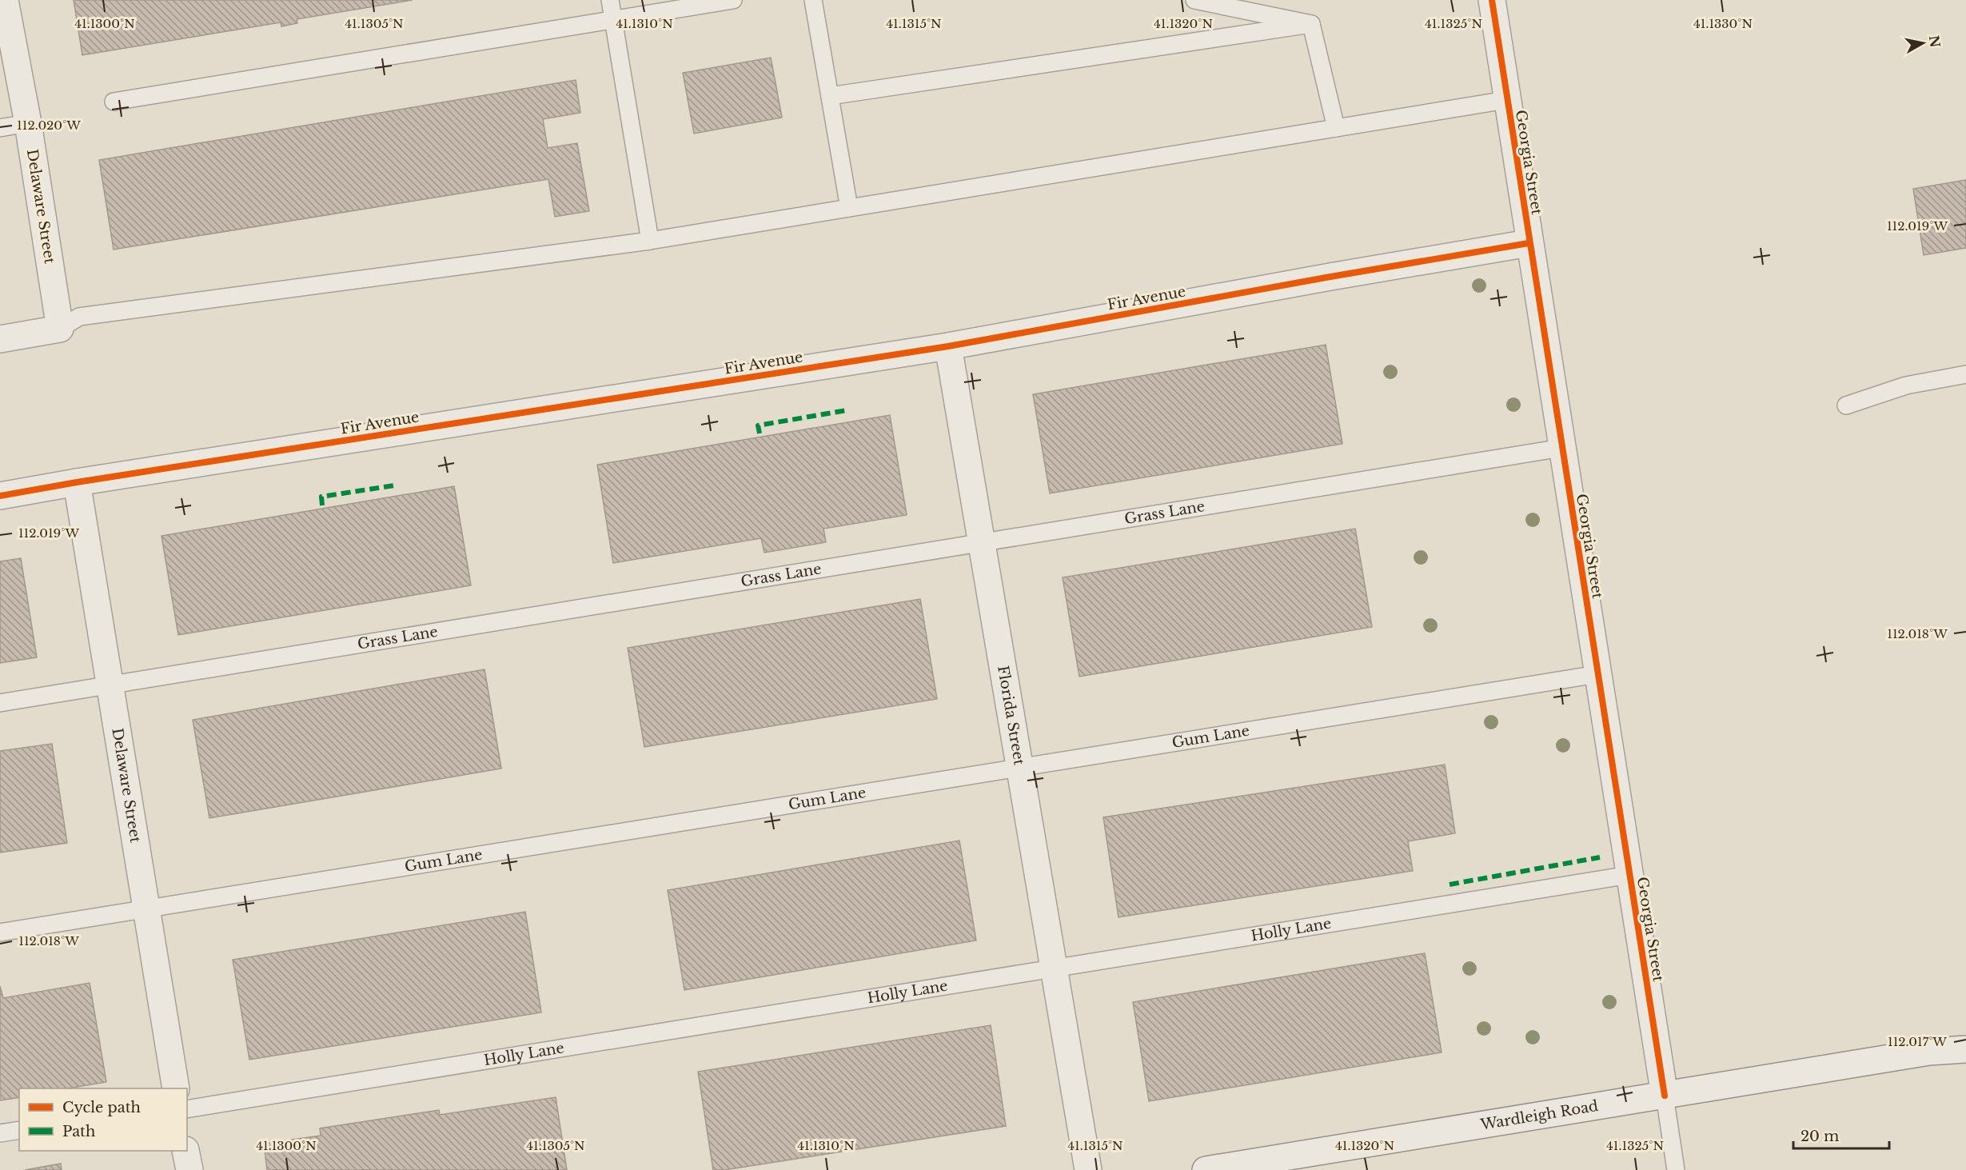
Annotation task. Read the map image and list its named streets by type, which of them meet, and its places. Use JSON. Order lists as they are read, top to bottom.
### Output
{
  "streets": {
    "street": [
      "Georgia Street",
      "Delaware Street",
      "Fir Avenue",
      "Florida Street",
      "Wardleigh Road"
    ],
    "lane": ["Grass Lane", "Gum Lane", "Holly Lane"]
  },
  "crossings": [
    ["Georgia Street", "Fir Avenue"],
    ["Georgia Street", "Grass Lane"],
    ["Georgia Street", "Gum Lane"],
    ["Georgia Street", "Holly Lane"],
    ["Georgia Street", "Wardleigh Road"],
    ["Delaware Street", "Fir Avenue"],
    ["Delaware Street", "Grass Lane"],
    ["Delaware Street", "Gum Lane"],
    ["Fir Avenue", "Florida Street"],
    ["Grass Lane", "Florida Street"],
    ["Florida Street", "Gum Lane"],
    ["Florida Street", "Holly Lane"]
  ],
  "legend": ["Cycle path", "Path"],
  "scale_bar": "20 m",
  "north": "right",
  "coordinates": [
    "41.1300°N",
    "41.1305°N",
    "41.1310°N",
    "41.1315°N",
    "41.1320°N",
    "41.1325°N",
    "41.1330°N",
    "112.020°W",
    "112.019°W",
    "112.018°W",
    "112.017°W"
  ]
}
